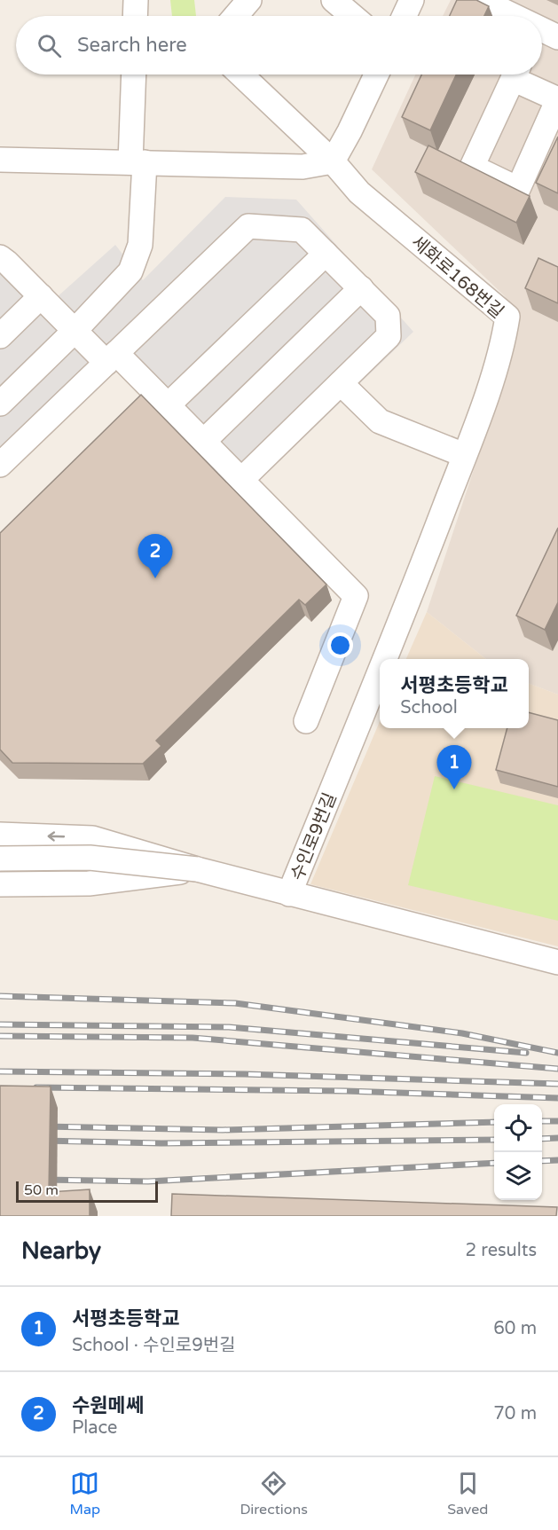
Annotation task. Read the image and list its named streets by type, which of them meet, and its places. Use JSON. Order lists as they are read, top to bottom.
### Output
{
  "streets": {
    "street": ["세화로168번길", "수인로9번길"]
  },
  "crossings": [
    ["세화로168번길", "수인로9번길"]
  ],
  "scale_bar": "50 m",
  "page": {
    "search": "Search here",
    "pins": ["2", "1"],
    "popup": ["서평초등학교", "School"],
    "scale": "50 m",
    "heading": ["Nearby", "2 results"],
    "list": [
      {
        "mark": "1",
        "name": "서평초등학교",
        "note": "School · 수인로9번길",
        "value": "60 m"
      },
      {
        "mark": "2",
        "name": "수원메쎄",
        "note": "Place",
        "value": "70 m"
      }
    ],
    "nav": ["Map", "Directions", "Saved"]
  }
}
